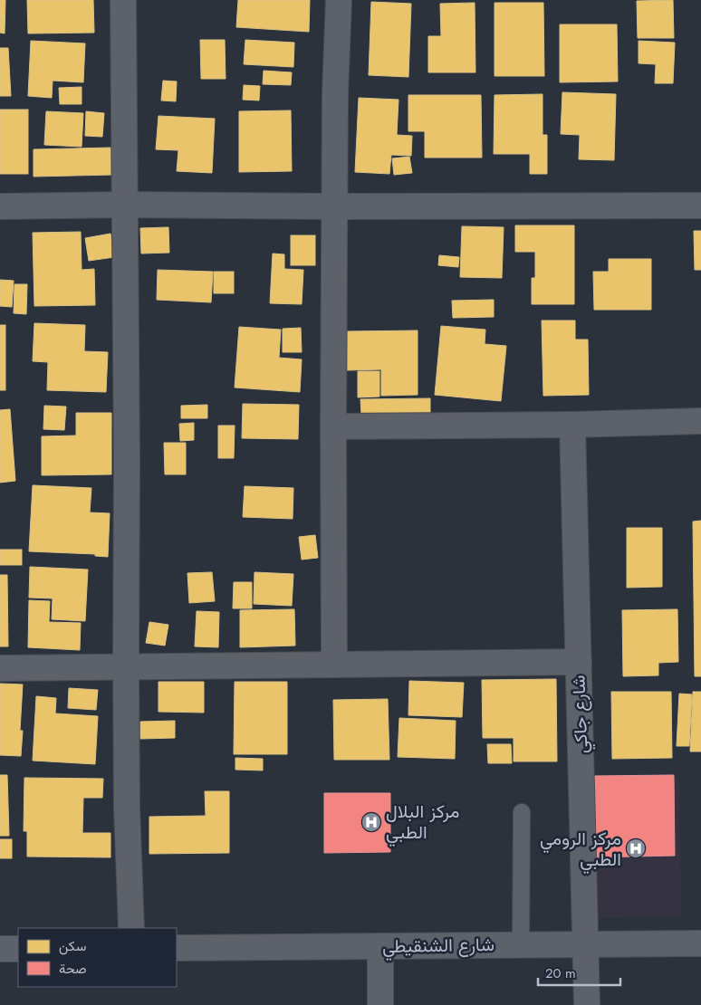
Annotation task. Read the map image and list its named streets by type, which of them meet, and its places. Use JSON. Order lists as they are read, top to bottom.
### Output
{
  "streets": {
    "street": ["شارع جاكي", "شارع الشنقيطي"]
  },
  "crossings": [
    ["شارع جاكي", "شارع الشنقيطي"]
  ],
  "places": {
    "hospital": ["مركز البلال الطبي", "مركز الرومي الطبي"]
  },
  "legend": ["سكن", "صحة"],
  "scale_bar": "20 m"
}
